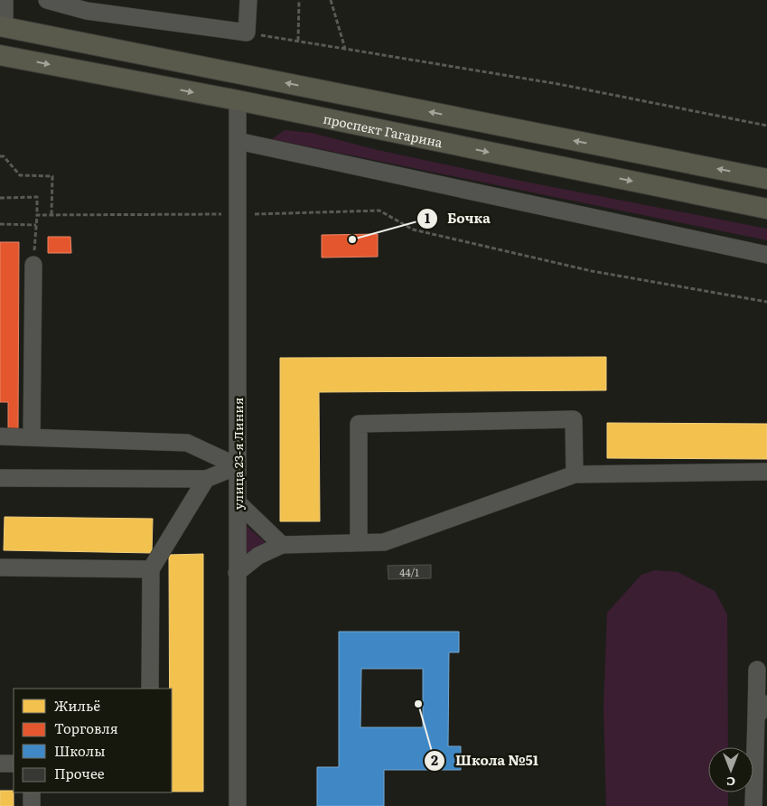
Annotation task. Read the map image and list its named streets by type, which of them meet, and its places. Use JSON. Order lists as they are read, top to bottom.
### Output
{
  "streets": {
    "main road": ["проспект Гагарина"],
    "street": ["улица 23-я Линия"]
  },
  "crossings": [
    ["проспект Гагарина", "улица 23-я Линия"]
  ],
  "places": ["Бочка", "Школа №51"],
  "house_numbers": ["44/1"],
  "legend": [
    "Жильё",
    "Торговля",
    "Школы",
    "Прочее"
  ],
  "north": "bottom"
}
